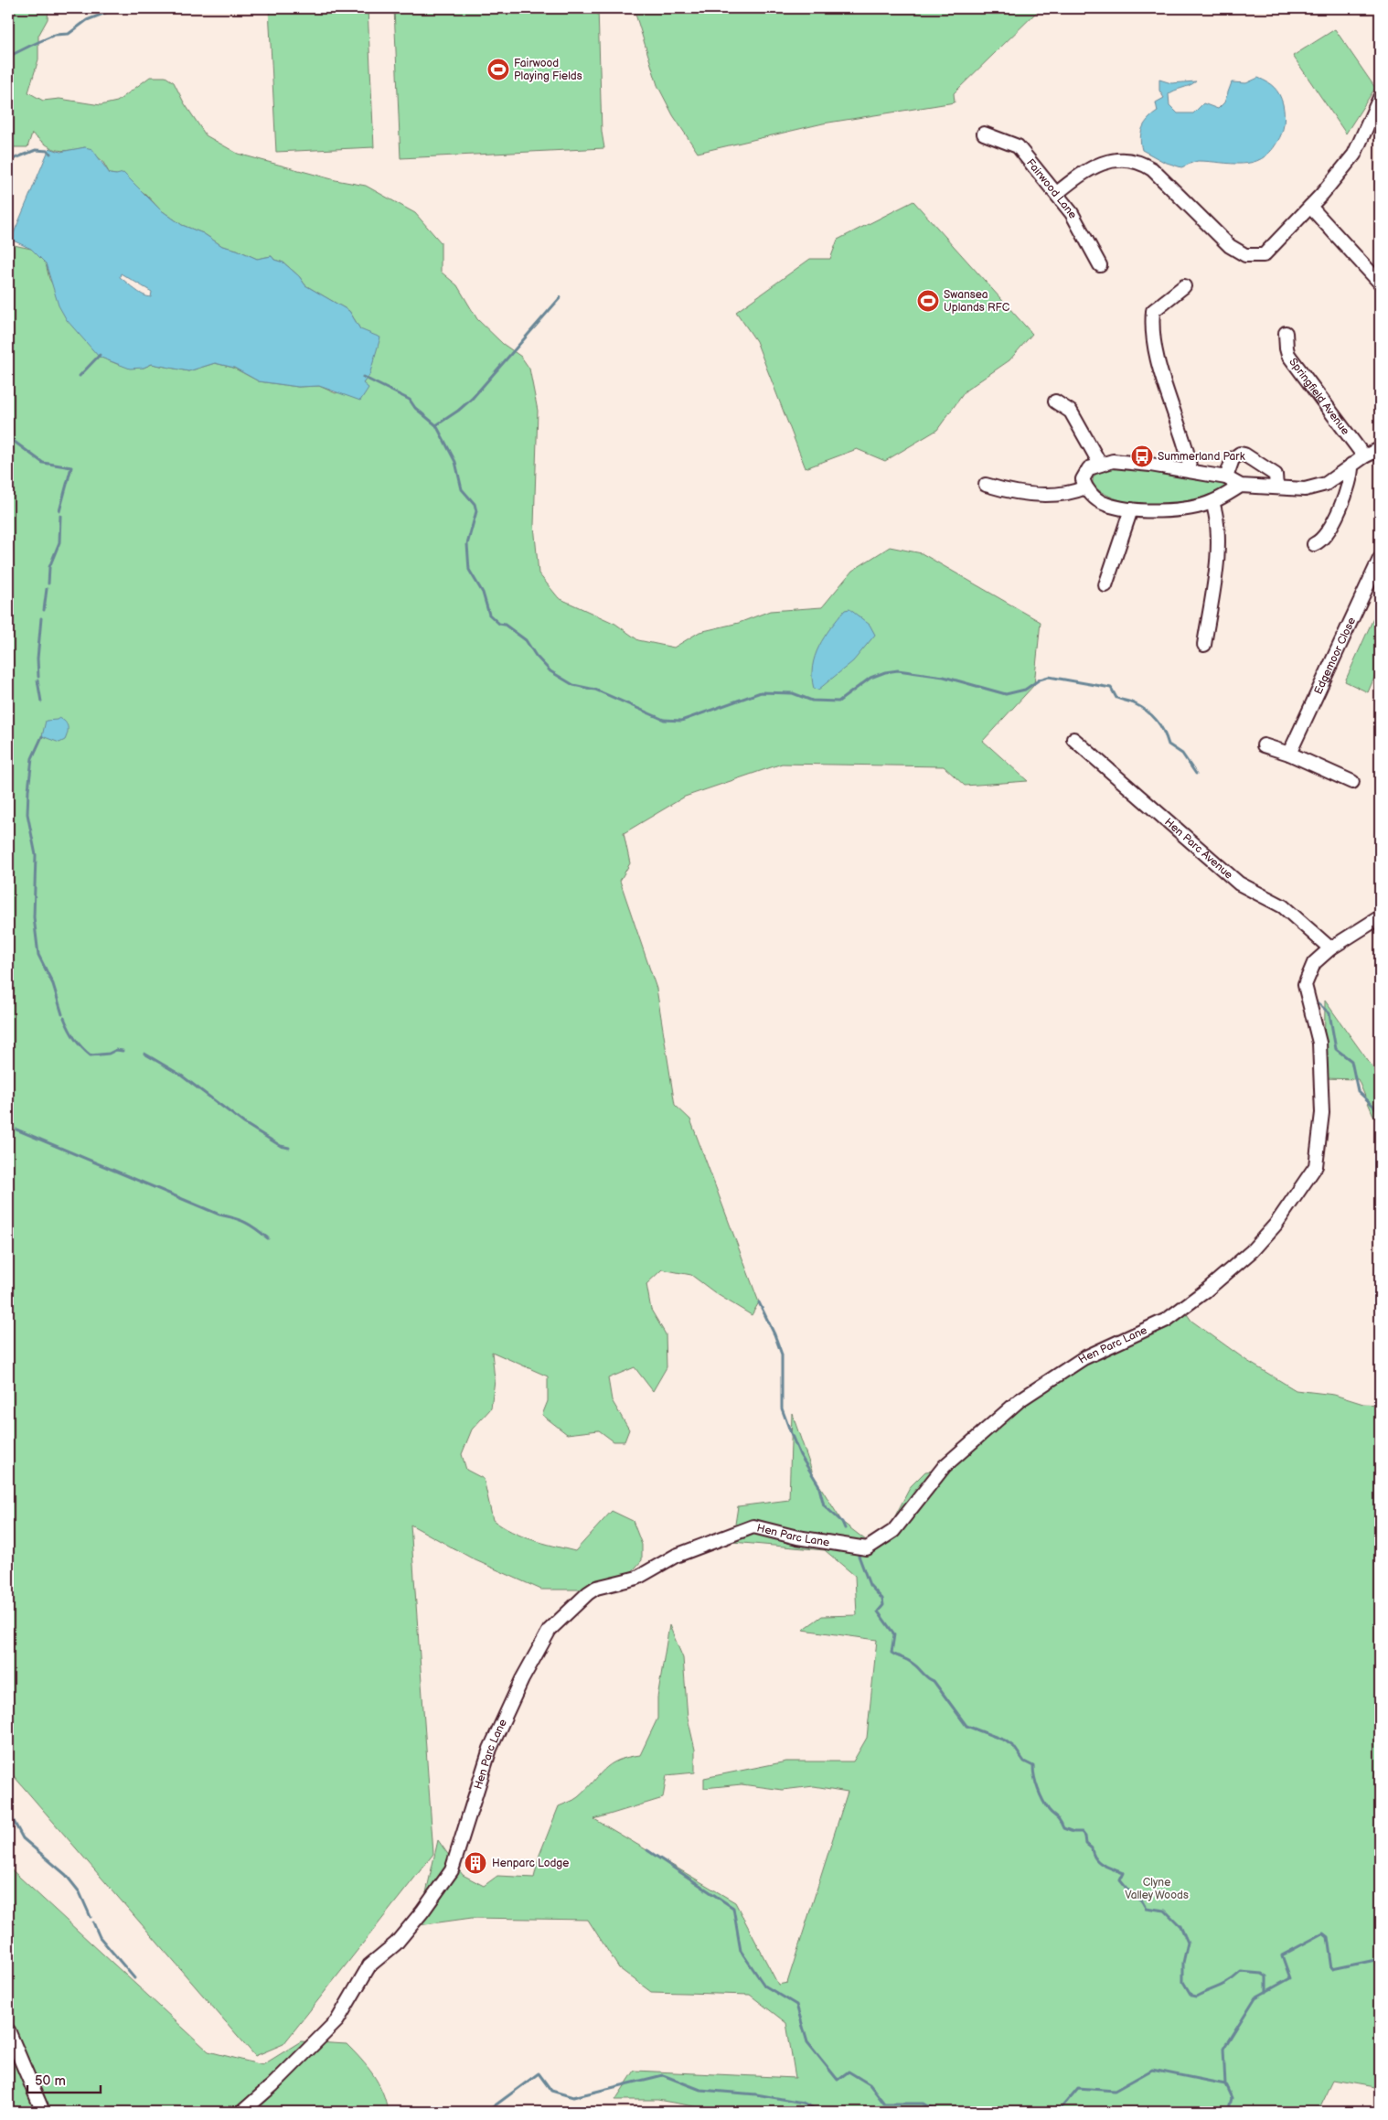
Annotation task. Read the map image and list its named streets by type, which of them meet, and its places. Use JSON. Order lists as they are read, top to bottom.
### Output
{
  "streets": {
    "street": [
      "Fairwood Lane",
      "Springfield Avenue",
      "Edgemoor Close",
      "Hen Parc Avenue",
      "Hen Parc Lane"
    ]
  },
  "crossings": [
    ["Hen Parc Avenue", "Hen Parc Lane"]
  ],
  "parks": ["Clyne Valley Woods"],
  "places": {
    "sports": ["Fairwood Playing Fields", "Swansea Uplands RFC"],
    "bus stop": ["Summerland Park"],
    "building": ["Henparc Lodge"]
  },
  "scale_bar": "50 m"
}
